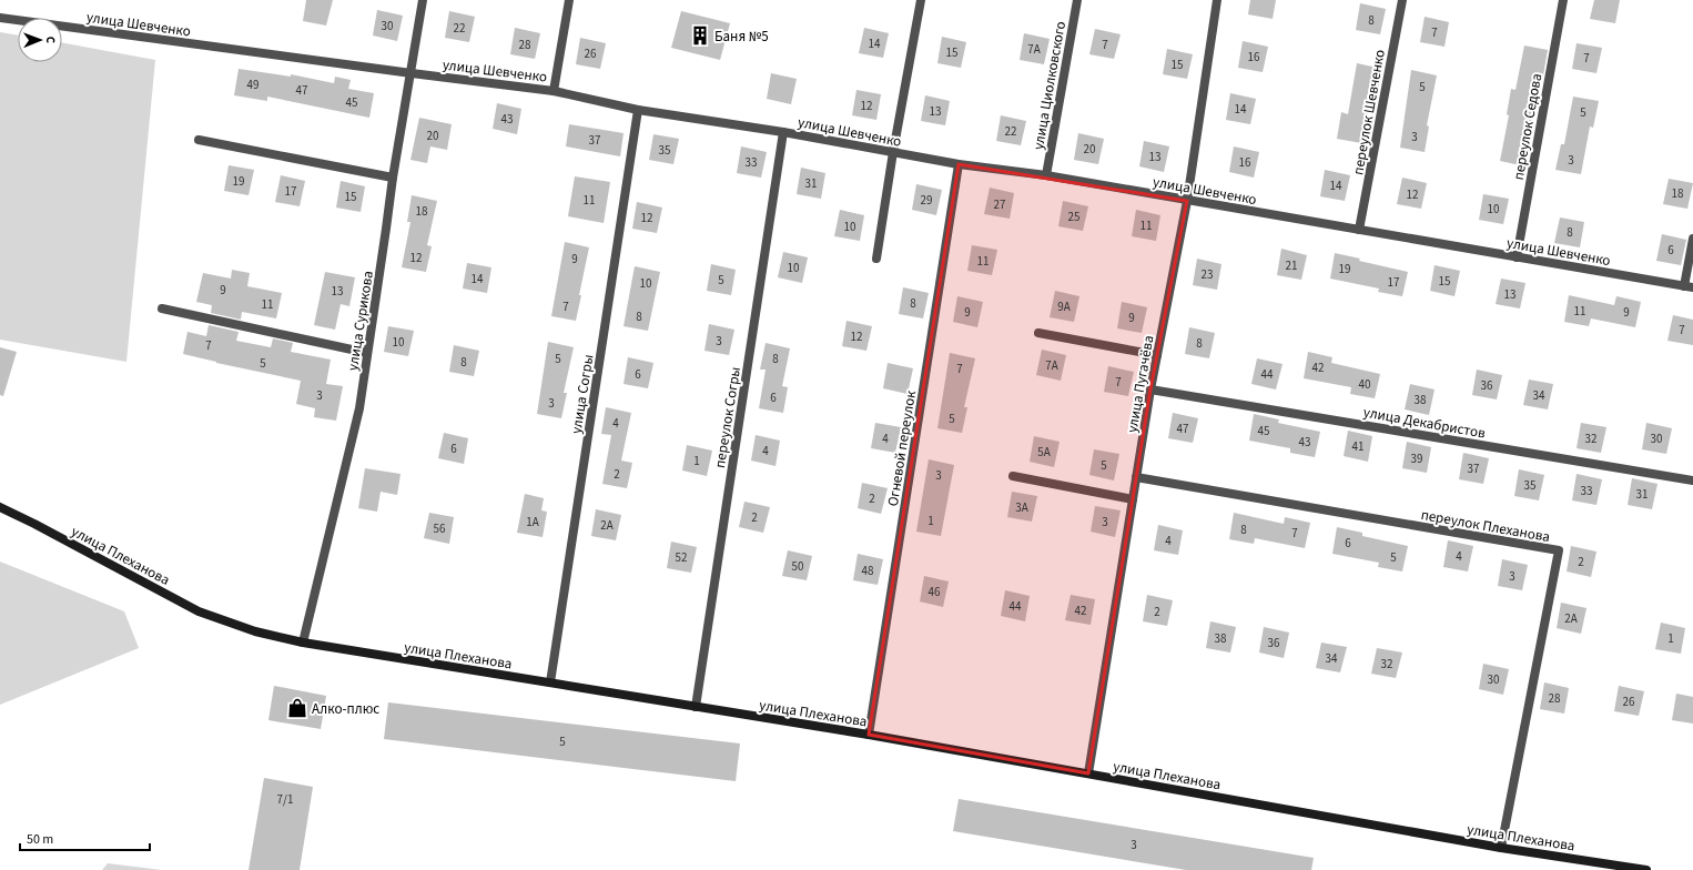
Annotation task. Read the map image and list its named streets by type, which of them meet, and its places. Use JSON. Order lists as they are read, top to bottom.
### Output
{
  "streets": {
    "main road": ["улица Плеханова"],
    "street": [
      "улица Шевченко",
      "улица Циолковского",
      "переулок Шевченко",
      "переулок Седова",
      "улица Сурикова",
      "улица Пугачёва",
      "улица Согры",
      "переулок Согры",
      "улица Декабристов",
      "Огневой переулок",
      "переулок Плеханова"
    ]
  },
  "crossings": [
    ["улица Шевченко", "улица Циолковского"],
    ["улица Шевченко", "переулок Шевченко"],
    ["улица Шевченко", "переулок Седова"],
    ["улица Шевченко", "улица Сурикова"],
    ["улица Шевченко", "улица Пугачёва"],
    ["улица Шевченко", "улица Согры"],
    ["улица Шевченко", "переулок Согры"],
    ["улица Шевченко", "Огневой переулок"],
    ["улица Сурикова", "улица Плеханова"],
    ["улица Пугачёва", "улица Декабристов"],
    ["улица Пугачёва", "переулок Плеханова"],
    ["улица Пугачёва", "улица Плеханова"],
    ["улица Согры", "улица Плеханова"],
    ["переулок Согры", "улица Плеханова"],
    ["Огневой переулок", "улица Плеханова"],
    ["переулок Плеханова", "улица Плеханова"]
  ],
  "places": {
    "building": ["Баня №5"],
    "shop": ["Алко-плюс"]
  },
  "house_numbers": [
    "8",
    "30",
    "22",
    "7",
    "14",
    "28",
    "7",
    "7А",
    "15",
    "26",
    "16",
    "7",
    "15",
    "49",
    "5",
    "47",
    "45",
    "12",
    "14",
    "13",
    "5",
    "43",
    "22",
    "20",
    "3",
    "37",
    "20",
    "35",
    "13",
    "3",
    "33",
    "16",
    "19",
    "31",
    "14",
    "17",
    "18",
    "12",
    "15",
    "11",
    "29",
    "27",
    "10",
    "18",
    "25",
    "12",
    "11",
    "10",
    "8",
    "6",
    "12",
    "9",
    "11",
    "21",
    "10",
    "19",
    "23",
    "14",
    "5",
    "15",
    "17",
    "10",
    "9",
    "13",
    "13",
    "8",
    "11",
    "7",
    "9А",
    "11",
    "9",
    "9",
    "8",
    "9",
    "7",
    "12",
    "3",
    "10",
    "8",
    "7",
    "5",
    "8",
    "8",
    "5",
    "7А",
    "42",
    "7",
    "6",
    "44",
    "7",
    "40",
    "36",
    "3",
    "34",
    "6",
    "38",
    "3",
    "5",
    "4",
    "47",
    "45",
    "4",
    "32",
    "30",
    "43",
    "41",
    "6",
    "4",
    "5А",
    "39",
    "1",
    "5",
    "37",
    "2",
    "3",
    "35",
    "33",
    "31",
    "2",
    "3А",
    "2",
    "1",
    "1А",
    "3",
    "2А",
    "56",
    "8",
    "7",
    "4",
    "6",
    "4",
    "52",
    "5",
    "2",
    "50",
    "48",
    "3",
    "46",
    "44",
    "42",
    "2",
    "2А",
    "38",
    "1",
    "36",
    "34",
    "32",
    "30",
    "28",
    "26",
    "5",
    "7/1",
    "3"
  ],
  "scale_bar": "50 m",
  "north": "right"
}
